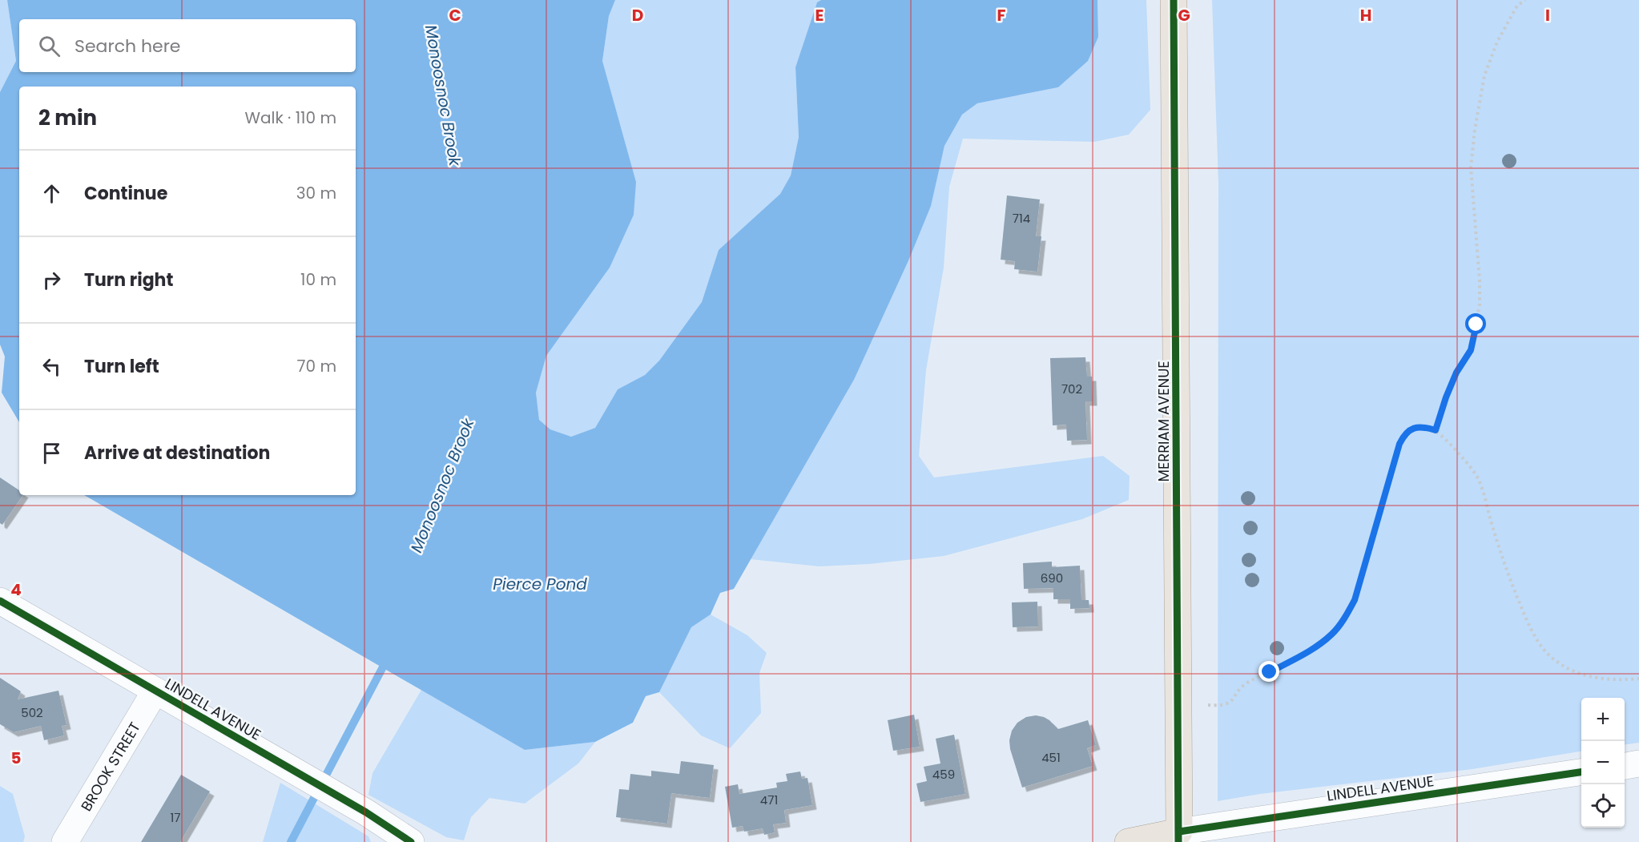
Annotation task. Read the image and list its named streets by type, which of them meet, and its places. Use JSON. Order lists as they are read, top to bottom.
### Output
{
  "streets": {
    "main road": ["MERRIAM AVENUE", "LINDELL AVENUE"],
    "street": ["BROOK STREET"]
  },
  "crossings": [
    ["MERRIAM AVENUE", "LINDELL AVENUE"],
    ["LINDELL AVENUE", "BROOK STREET"]
  ],
  "water": ["Monoosnoc Brook", "Pierce Pond"],
  "house_numbers": [
    "714",
    "702",
    "690",
    "502",
    "451",
    "459",
    "471",
    "17"
  ],
  "page": {
    "search": "Search here",
    "heading": ["2 min", "Walk · 110 m"],
    "list": [
      ["Continue", "30 m"],
      ["Turn right", "10 m"],
      ["Turn left", "70 m"],
      "Arrive at destination"
    ],
    "map_buttons": ["+", "−"]
  },
  "grid": {
    "columns": [
      "C",
      "D",
      "E",
      "F",
      "G",
      "H",
      "I"
    ],
    "rows": ["4", "5"]
  }
}
